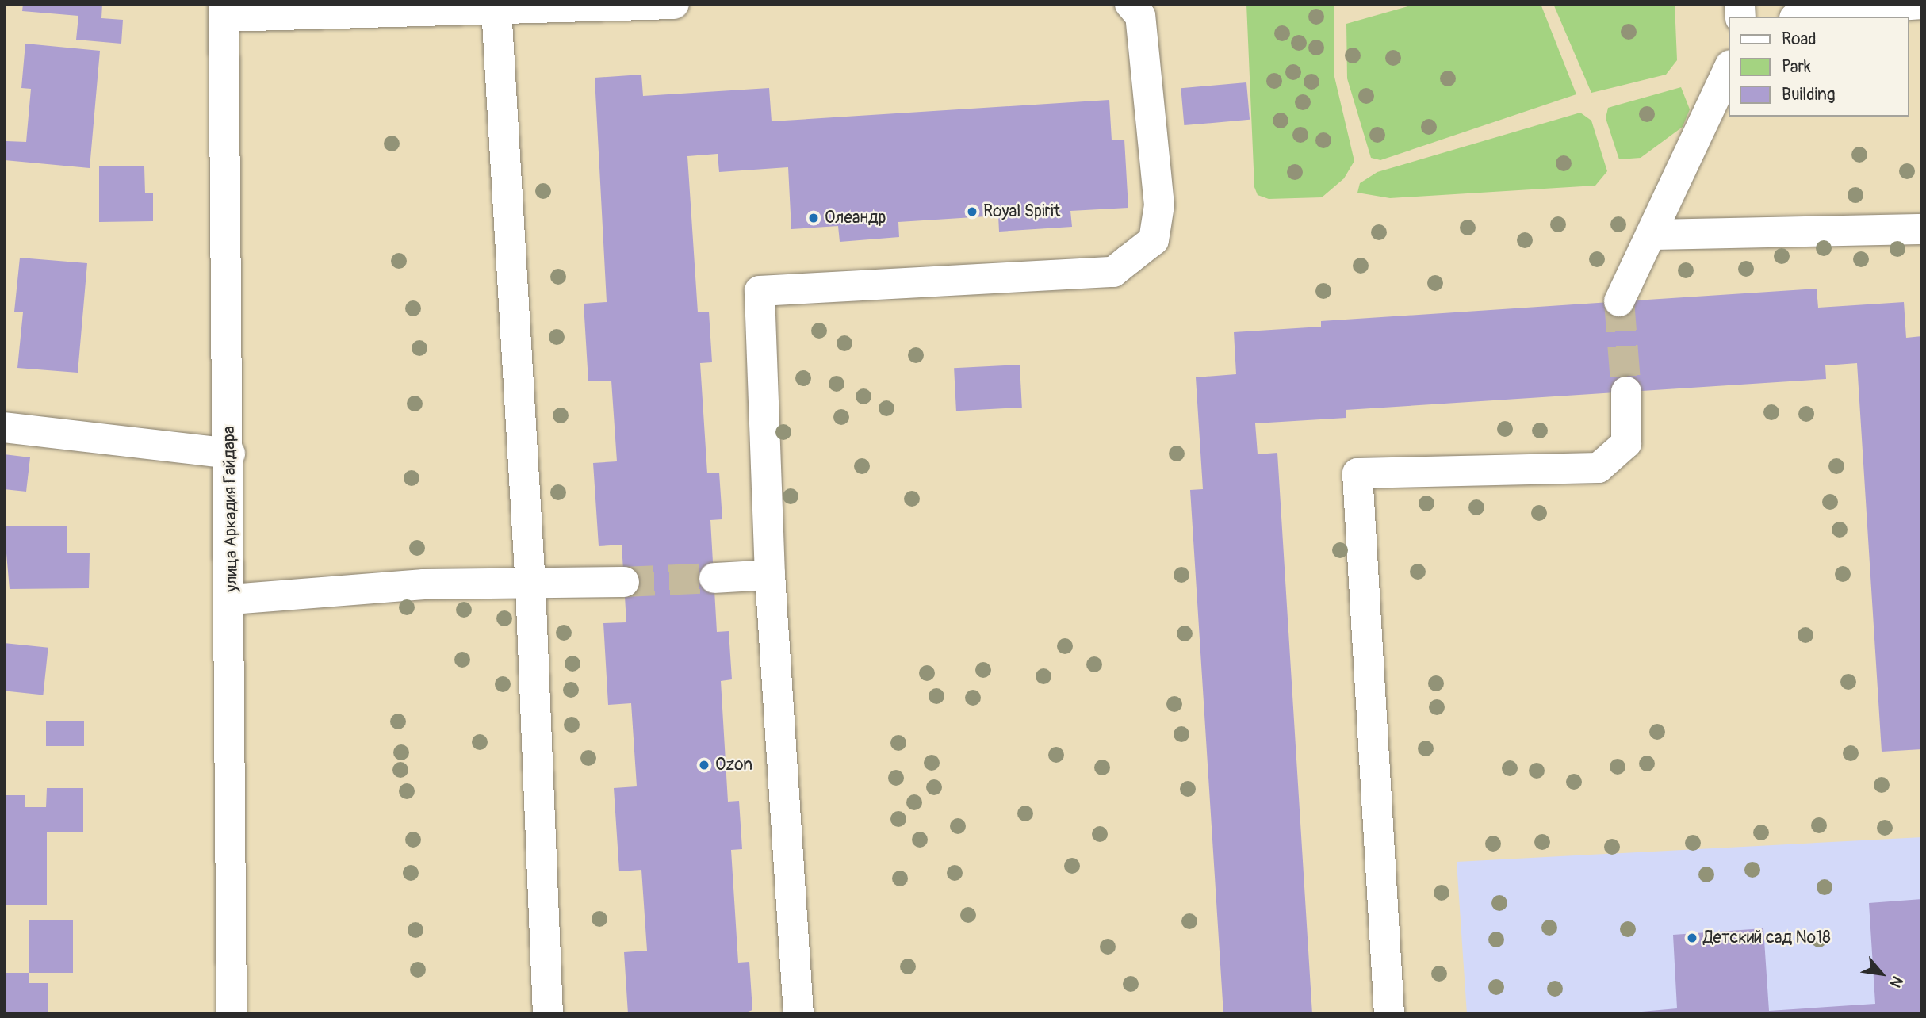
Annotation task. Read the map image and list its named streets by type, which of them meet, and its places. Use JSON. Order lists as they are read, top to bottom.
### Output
{
  "streets": {
    "main road": ["улица Аркадия Гайдара"]
  },
  "places": [
    "Royal Spirit",
    "Олеандр",
    "Ozon",
    "Детский сад №18"
  ],
  "legend": ["Road", "Park", "Building"],
  "north": "bottom right"
}
